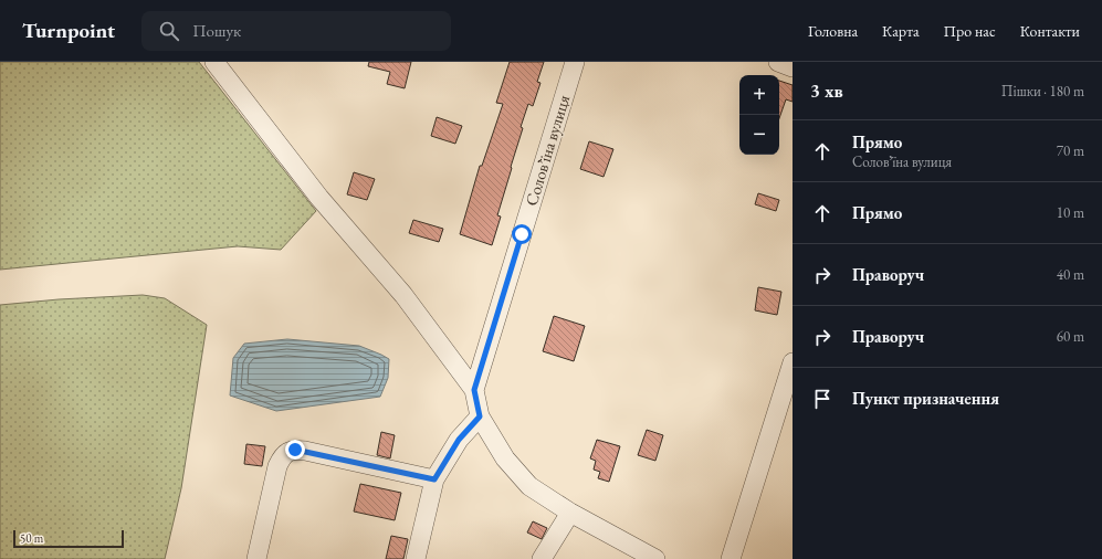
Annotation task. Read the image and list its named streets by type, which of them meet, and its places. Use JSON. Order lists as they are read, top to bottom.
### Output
{
  "streets": {
    "street": ["Соловʼїна вулиця"]
  },
  "scale_bar": "50 m",
  "page": {
    "header": "Turnpoint",
    "search": "Пошук",
    "nav": [
      "Головна",
      "Карта",
      "Про нас",
      "Контакти"
    ],
    "heading": ["3 хв", "Пішки · 180 m"],
    "map_buttons": ["+", "−"],
    "list": [
      ["Прямо", "Соловʼїна вулиця", "70 m"],
      ["Прямо", "10 m"],
      ["Праворуч", "40 m"],
      ["Праворуч", "60 m"],
      "Пункт призначення"
    ],
    "scale": "50 m"
  }
}
